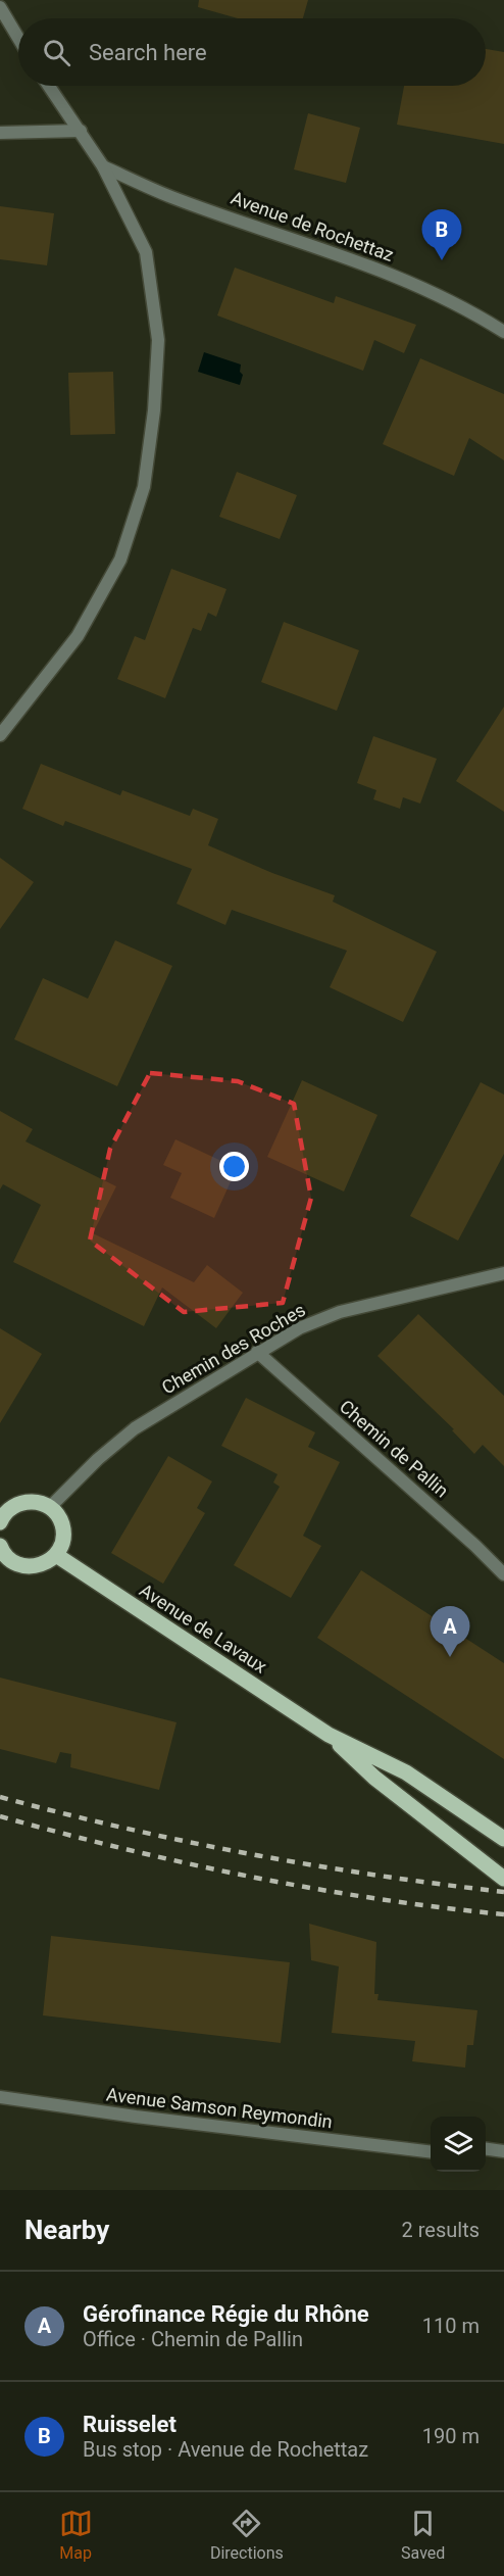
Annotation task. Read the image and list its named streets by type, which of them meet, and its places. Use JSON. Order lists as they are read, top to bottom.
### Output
{
  "streets": {
    "main road": ["Avenue de Lavaux"],
    "street": [
      "Avenue de Rochettaz",
      "Chemin des Roches",
      "Chemin de Pallin",
      "Avenue Samson Reymondin"
    ]
  },
  "crossings": [
    ["Chemin des Roches", "Chemin de Pallin"]
  ],
  "page": {
    "search": "Search here",
    "pins": ["B", "A"],
    "heading": ["Nearby", "2 results"],
    "list": [
      {
        "mark": "A",
        "name": "Gérofinance Régie du Rhône",
        "note": "Office · Chemin de Pallin",
        "value": "110 m"
      },
      {
        "mark": "B",
        "name": "Ruisselet",
        "note": "Bus stop · Avenue de Rochettaz",
        "value": "190 m"
      }
    ],
    "nav": ["Map", "Directions", "Saved"]
  }
}
